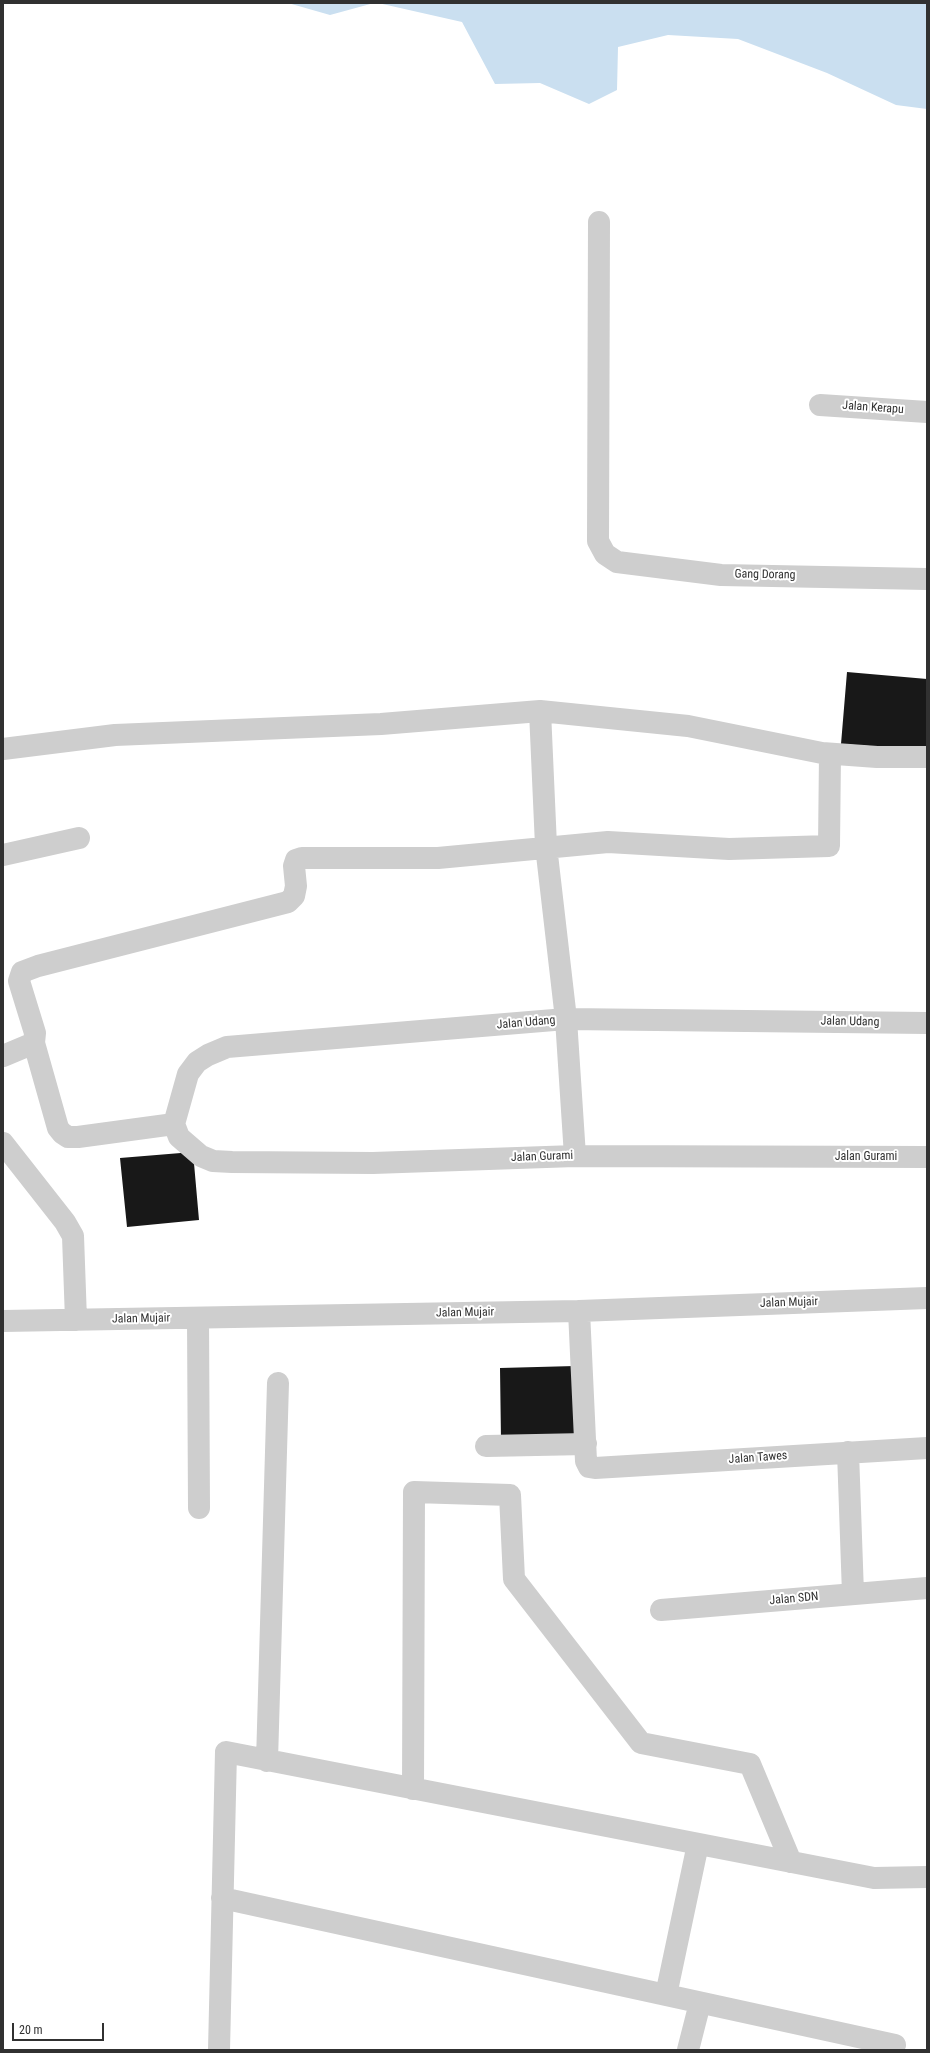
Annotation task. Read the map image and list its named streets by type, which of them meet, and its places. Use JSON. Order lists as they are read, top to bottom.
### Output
{
  "streets": {
    "street": [
      "Jalan Kerapu",
      "Gang Dorang",
      "Jalan Udang",
      "Jalan Gurami",
      "Jalan Mujair",
      "Jalan Tawes",
      "Jalan SDN"
    ]
  },
  "crossings": [
    ["Jalan Udang", "Jalan Gurami"]
  ],
  "scale_bar": "20 m"
}
